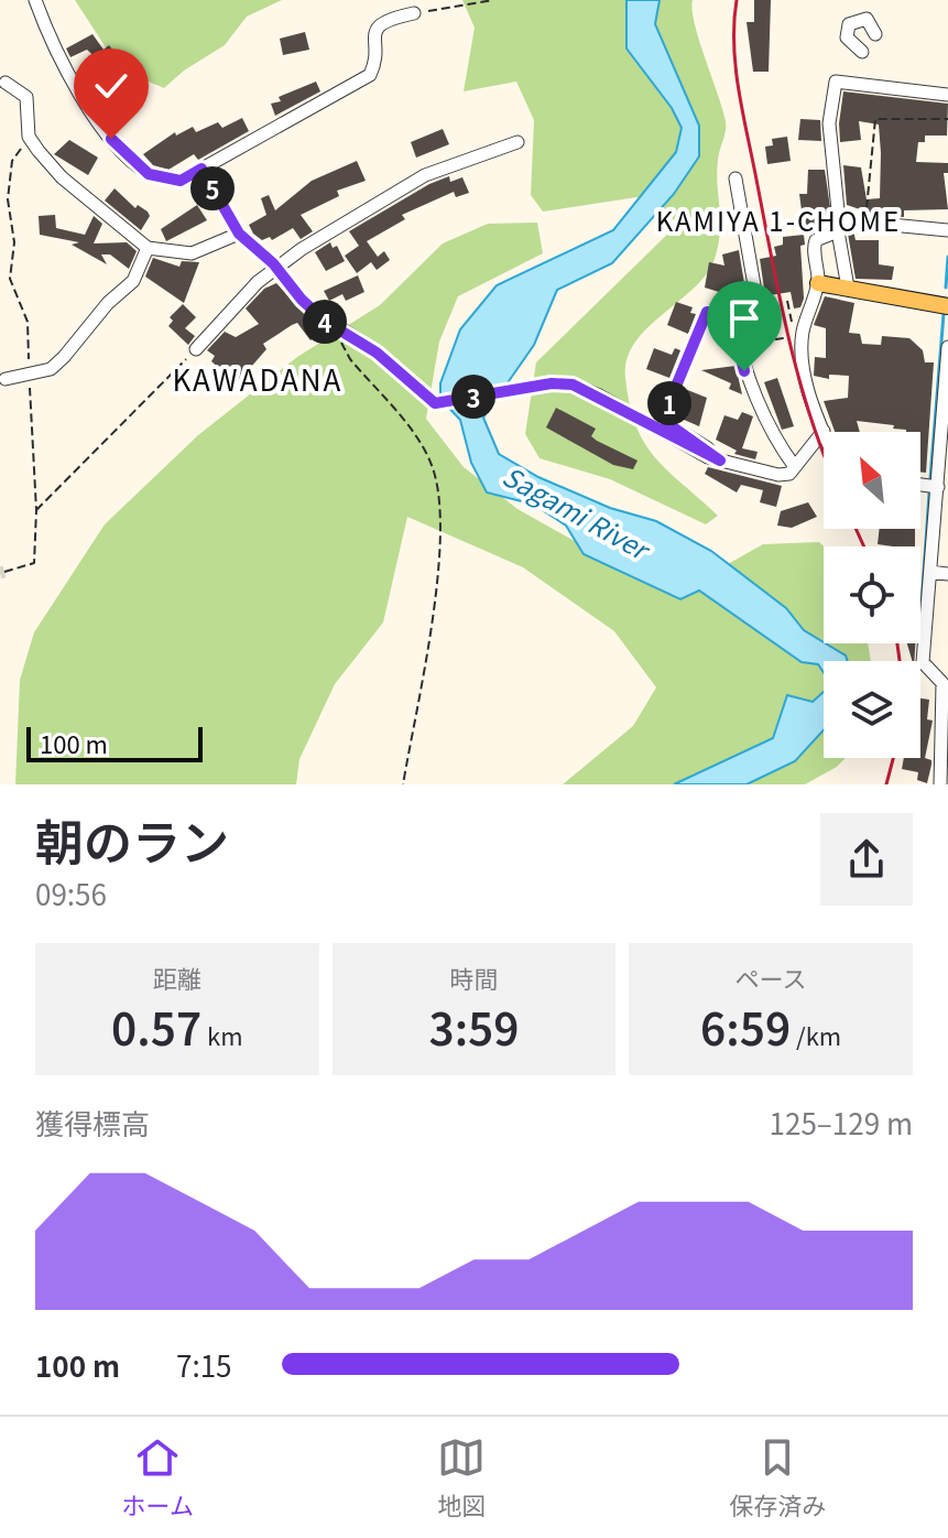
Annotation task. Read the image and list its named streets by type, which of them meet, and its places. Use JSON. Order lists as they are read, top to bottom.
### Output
{
  "districts": ["KAMIYA 1-CHOME", "KAWADANA"],
  "water": ["Sagami River"],
  "scale_bar": "100 m",
  "north": "top left",
  "page": {
    "pins": [
      "5",
      "4",
      "3",
      "1"
    ],
    "scale": "100 m",
    "heading": ["朝のラン", "09:56"],
    "stats": [
      ["距離", "0.57 km"],
      ["時間", "3:59"],
      ["ペース", "6:59 /km"]
    ],
    "chart": ["獲得標高", "125–129 m"],
    "list": [
      {
        "name": "100 m",
        "note": "7:15"
      }
    ],
    "tabs": ["ホーム", "地図", "保存済み"]
  }
}
